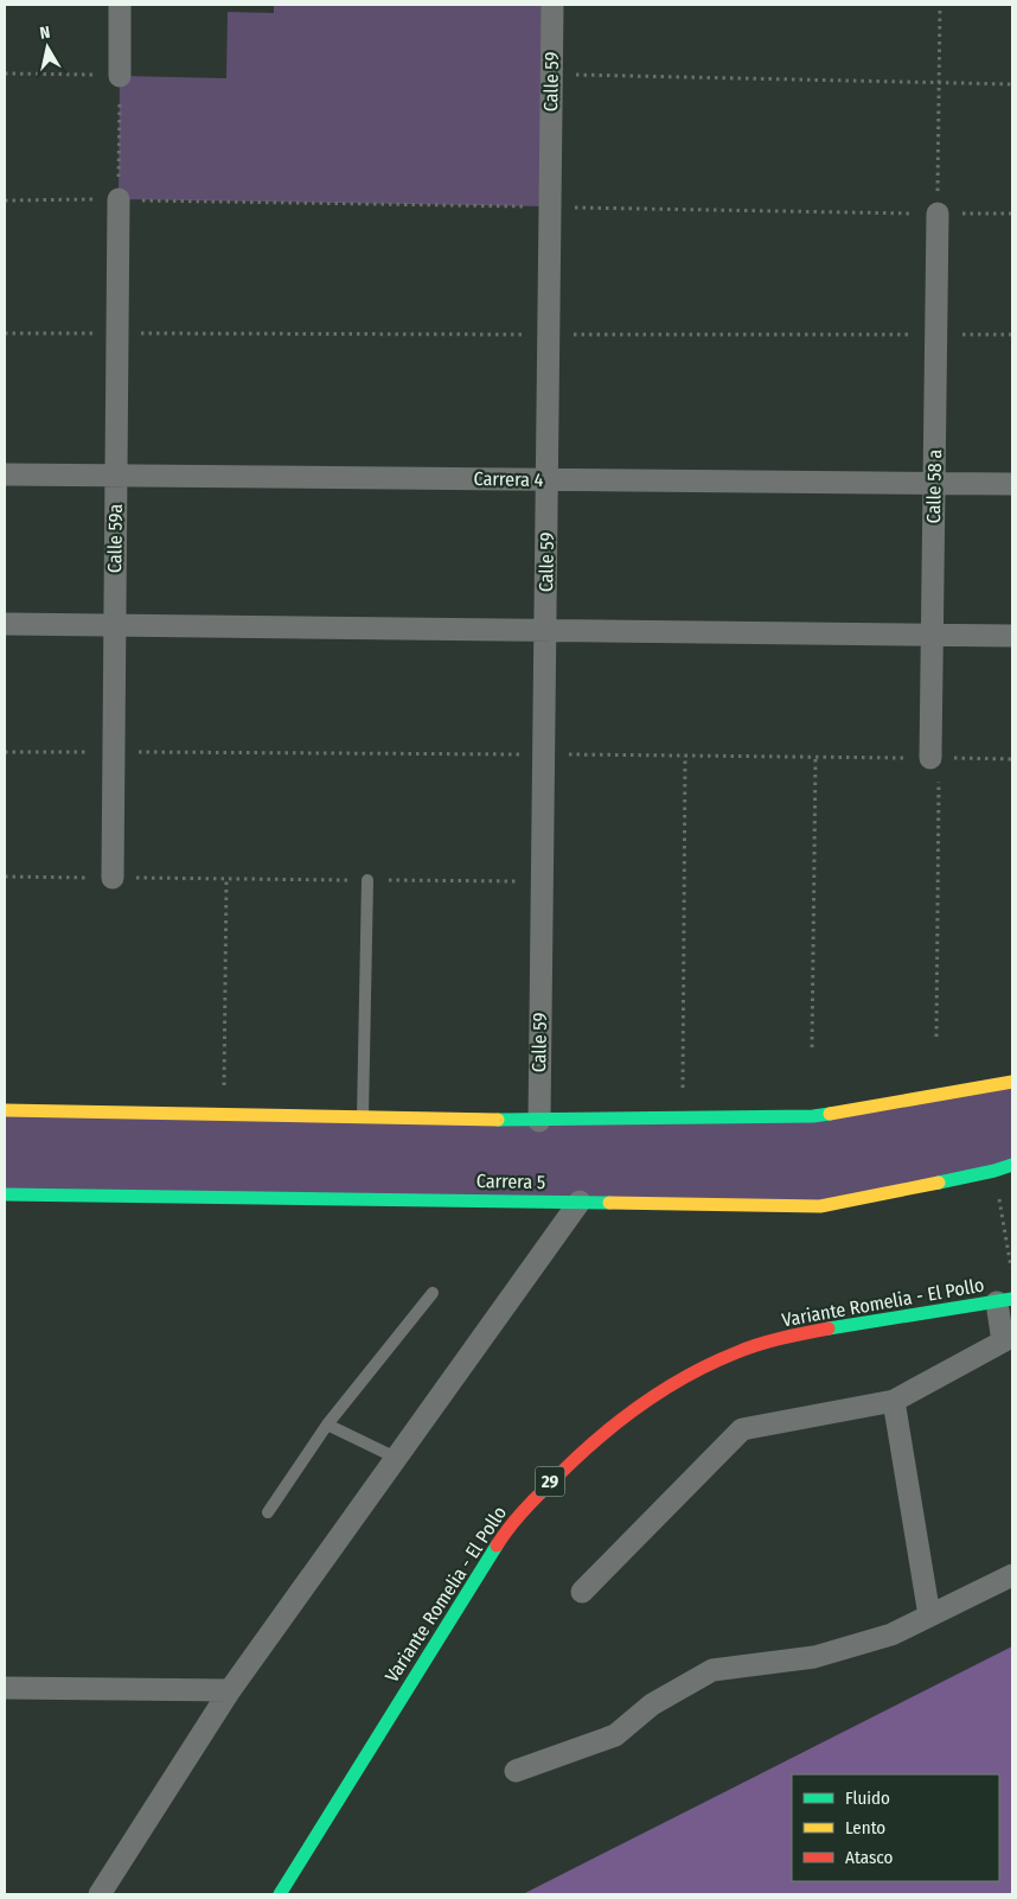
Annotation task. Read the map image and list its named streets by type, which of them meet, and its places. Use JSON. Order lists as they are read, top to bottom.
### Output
{
  "streets": {
    "main road": ["Carrera 5", "Variante Romelia - El Pollo", "29"],
    "street": [
      "Calle 59",
      "Carrera 4",
      "Calle 58 a",
      "Calle 59a"
    ]
  },
  "crossings": [
    ["Calle 59", "Carrera 4"],
    ["Carrera 4", "Calle 58 a"],
    ["Carrera 4", "Calle 59a"]
  ],
  "legend": ["Fluido", "Lento", "Atasco"],
  "north": "top"
}
